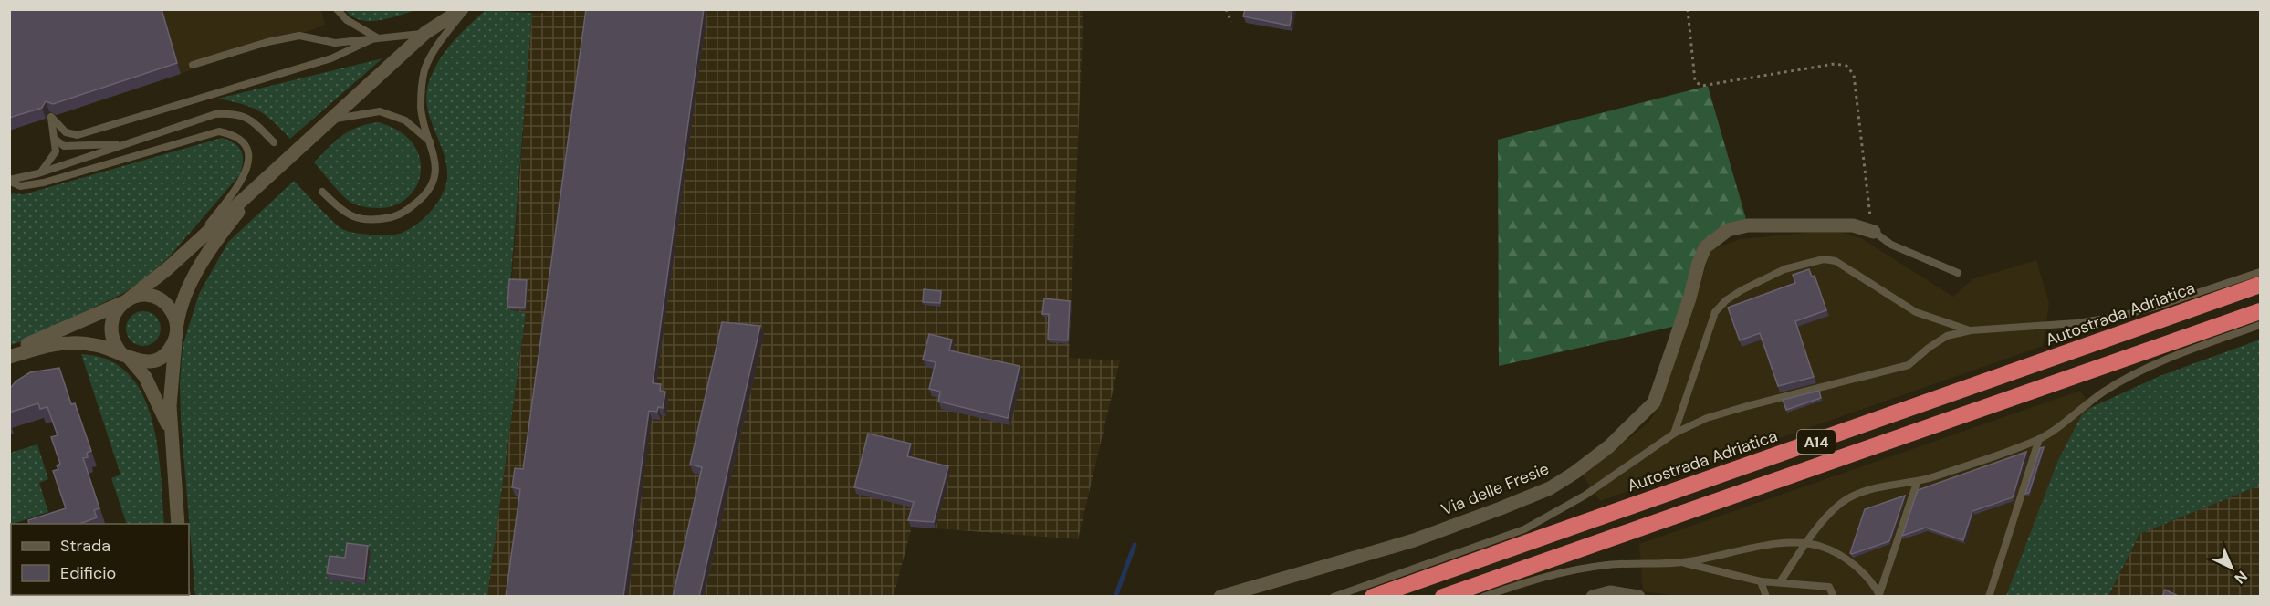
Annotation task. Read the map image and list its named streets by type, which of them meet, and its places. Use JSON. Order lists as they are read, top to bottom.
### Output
{
  "streets": {
    "highway": ["Autostrada Adriatica", "A14"],
    "street": ["Via delle Fresie"]
  },
  "legend": ["Strada", "Edificio"],
  "north": "bottom right"
}
